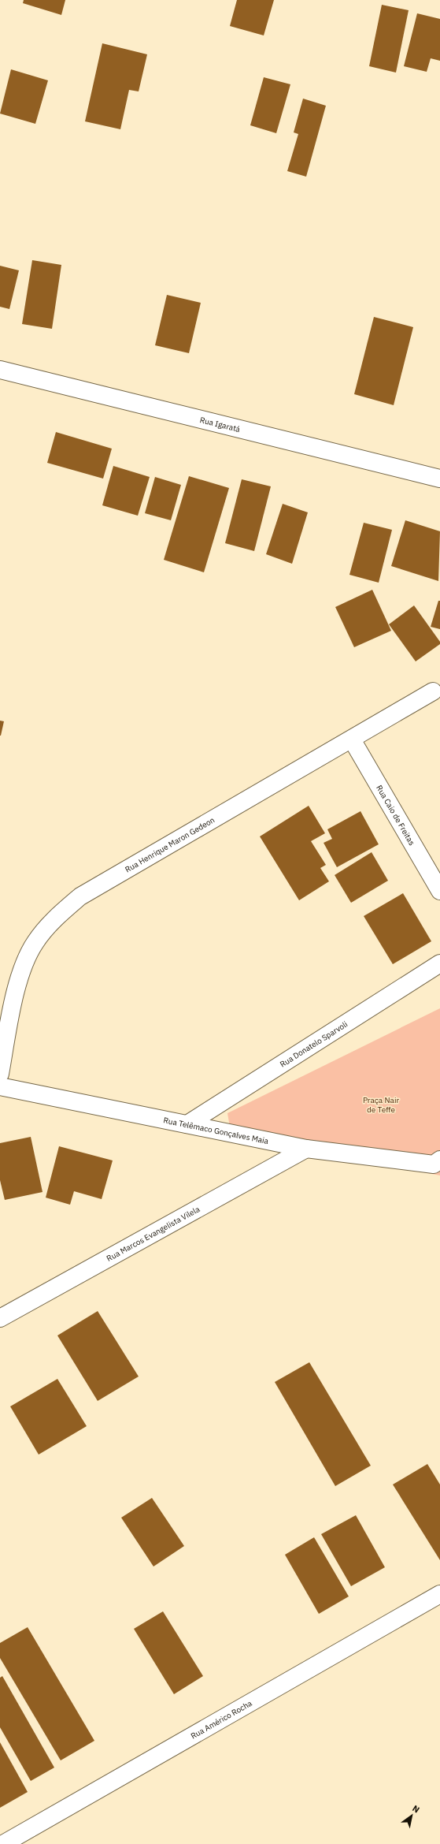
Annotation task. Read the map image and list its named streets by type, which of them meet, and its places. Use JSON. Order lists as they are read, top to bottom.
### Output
{
  "streets": {
    "street": [
      "Rua Igaratá",
      "Rua Caio de Freitas",
      "Rua Henrique Maron Gedeon",
      "Rua Donatelo Sparvoli",
      "Rua Telêmaco Gonçalves Maia",
      "Rua Marcos Evangelista Vilela",
      "Rua Américo Rocha"
    ]
  },
  "crossings": [
    ["Rua Caio de Freitas", "Rua Henrique Maron Gedeon"],
    ["Rua Donatelo Sparvoli", "Rua Telêmaco Gonçalves Maia"],
    ["Rua Telêmaco Gonçalves Maia", "Rua Marcos Evangelista Vilela"]
  ],
  "parks": ["Praça Nair de Teffe"],
  "north": "top right"
}
